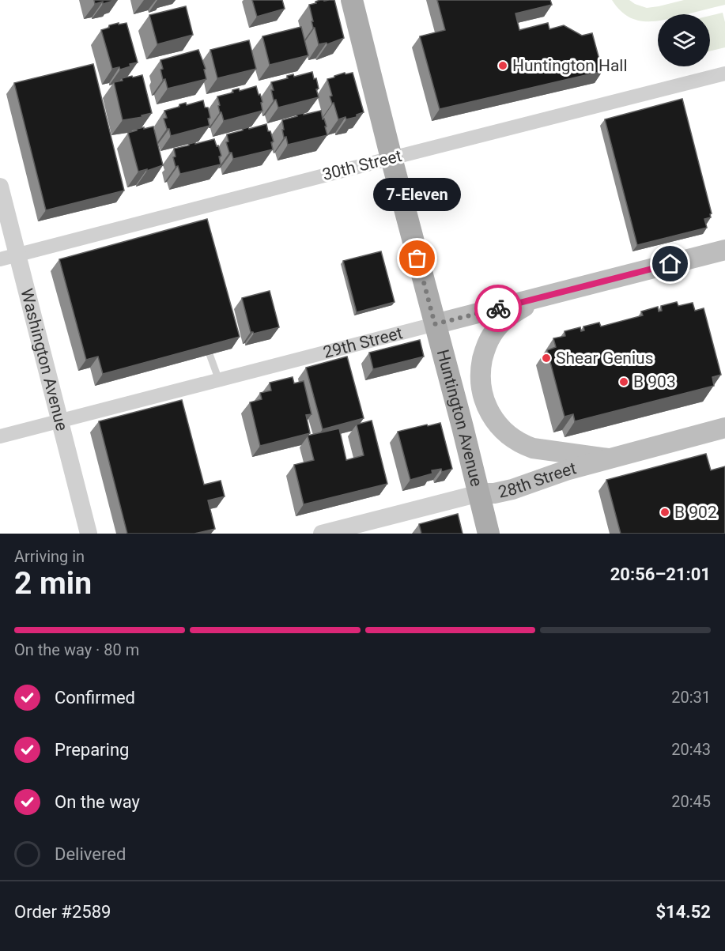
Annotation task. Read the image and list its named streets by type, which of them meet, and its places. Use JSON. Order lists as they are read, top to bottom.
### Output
{
  "streets": {
    "main road": ["29th Street", "Huntington Avenue", "28th Street"],
    "street": ["30th Street", "Washington Avenue"]
  },
  "crossings": [
    ["30th Street", "Washington Avenue"],
    ["30th Street", "Huntington Avenue"],
    ["29th Street", "Washington Avenue"],
    ["29th Street", "Huntington Avenue"],
    ["Huntington Avenue", "28th Street"]
  ],
  "places": [
    "Huntington Hall",
    "7-Eleven",
    "Shear Genius",
    "B 903",
    "B 902"
  ],
  "page": {
    "bubble": "7-Eleven",
    "heading": ["2 min", "Arriving in", "20:56–21:01"],
    "panel": ["Order #2589", "$14.52"],
    "bar": "On the way · 80 m",
    "list": [
      ["Confirmed", "20:31"],
      ["Preparing", "20:43"],
      ["On the way", "20:45"],
      "Delivered"
    ]
  }
}
